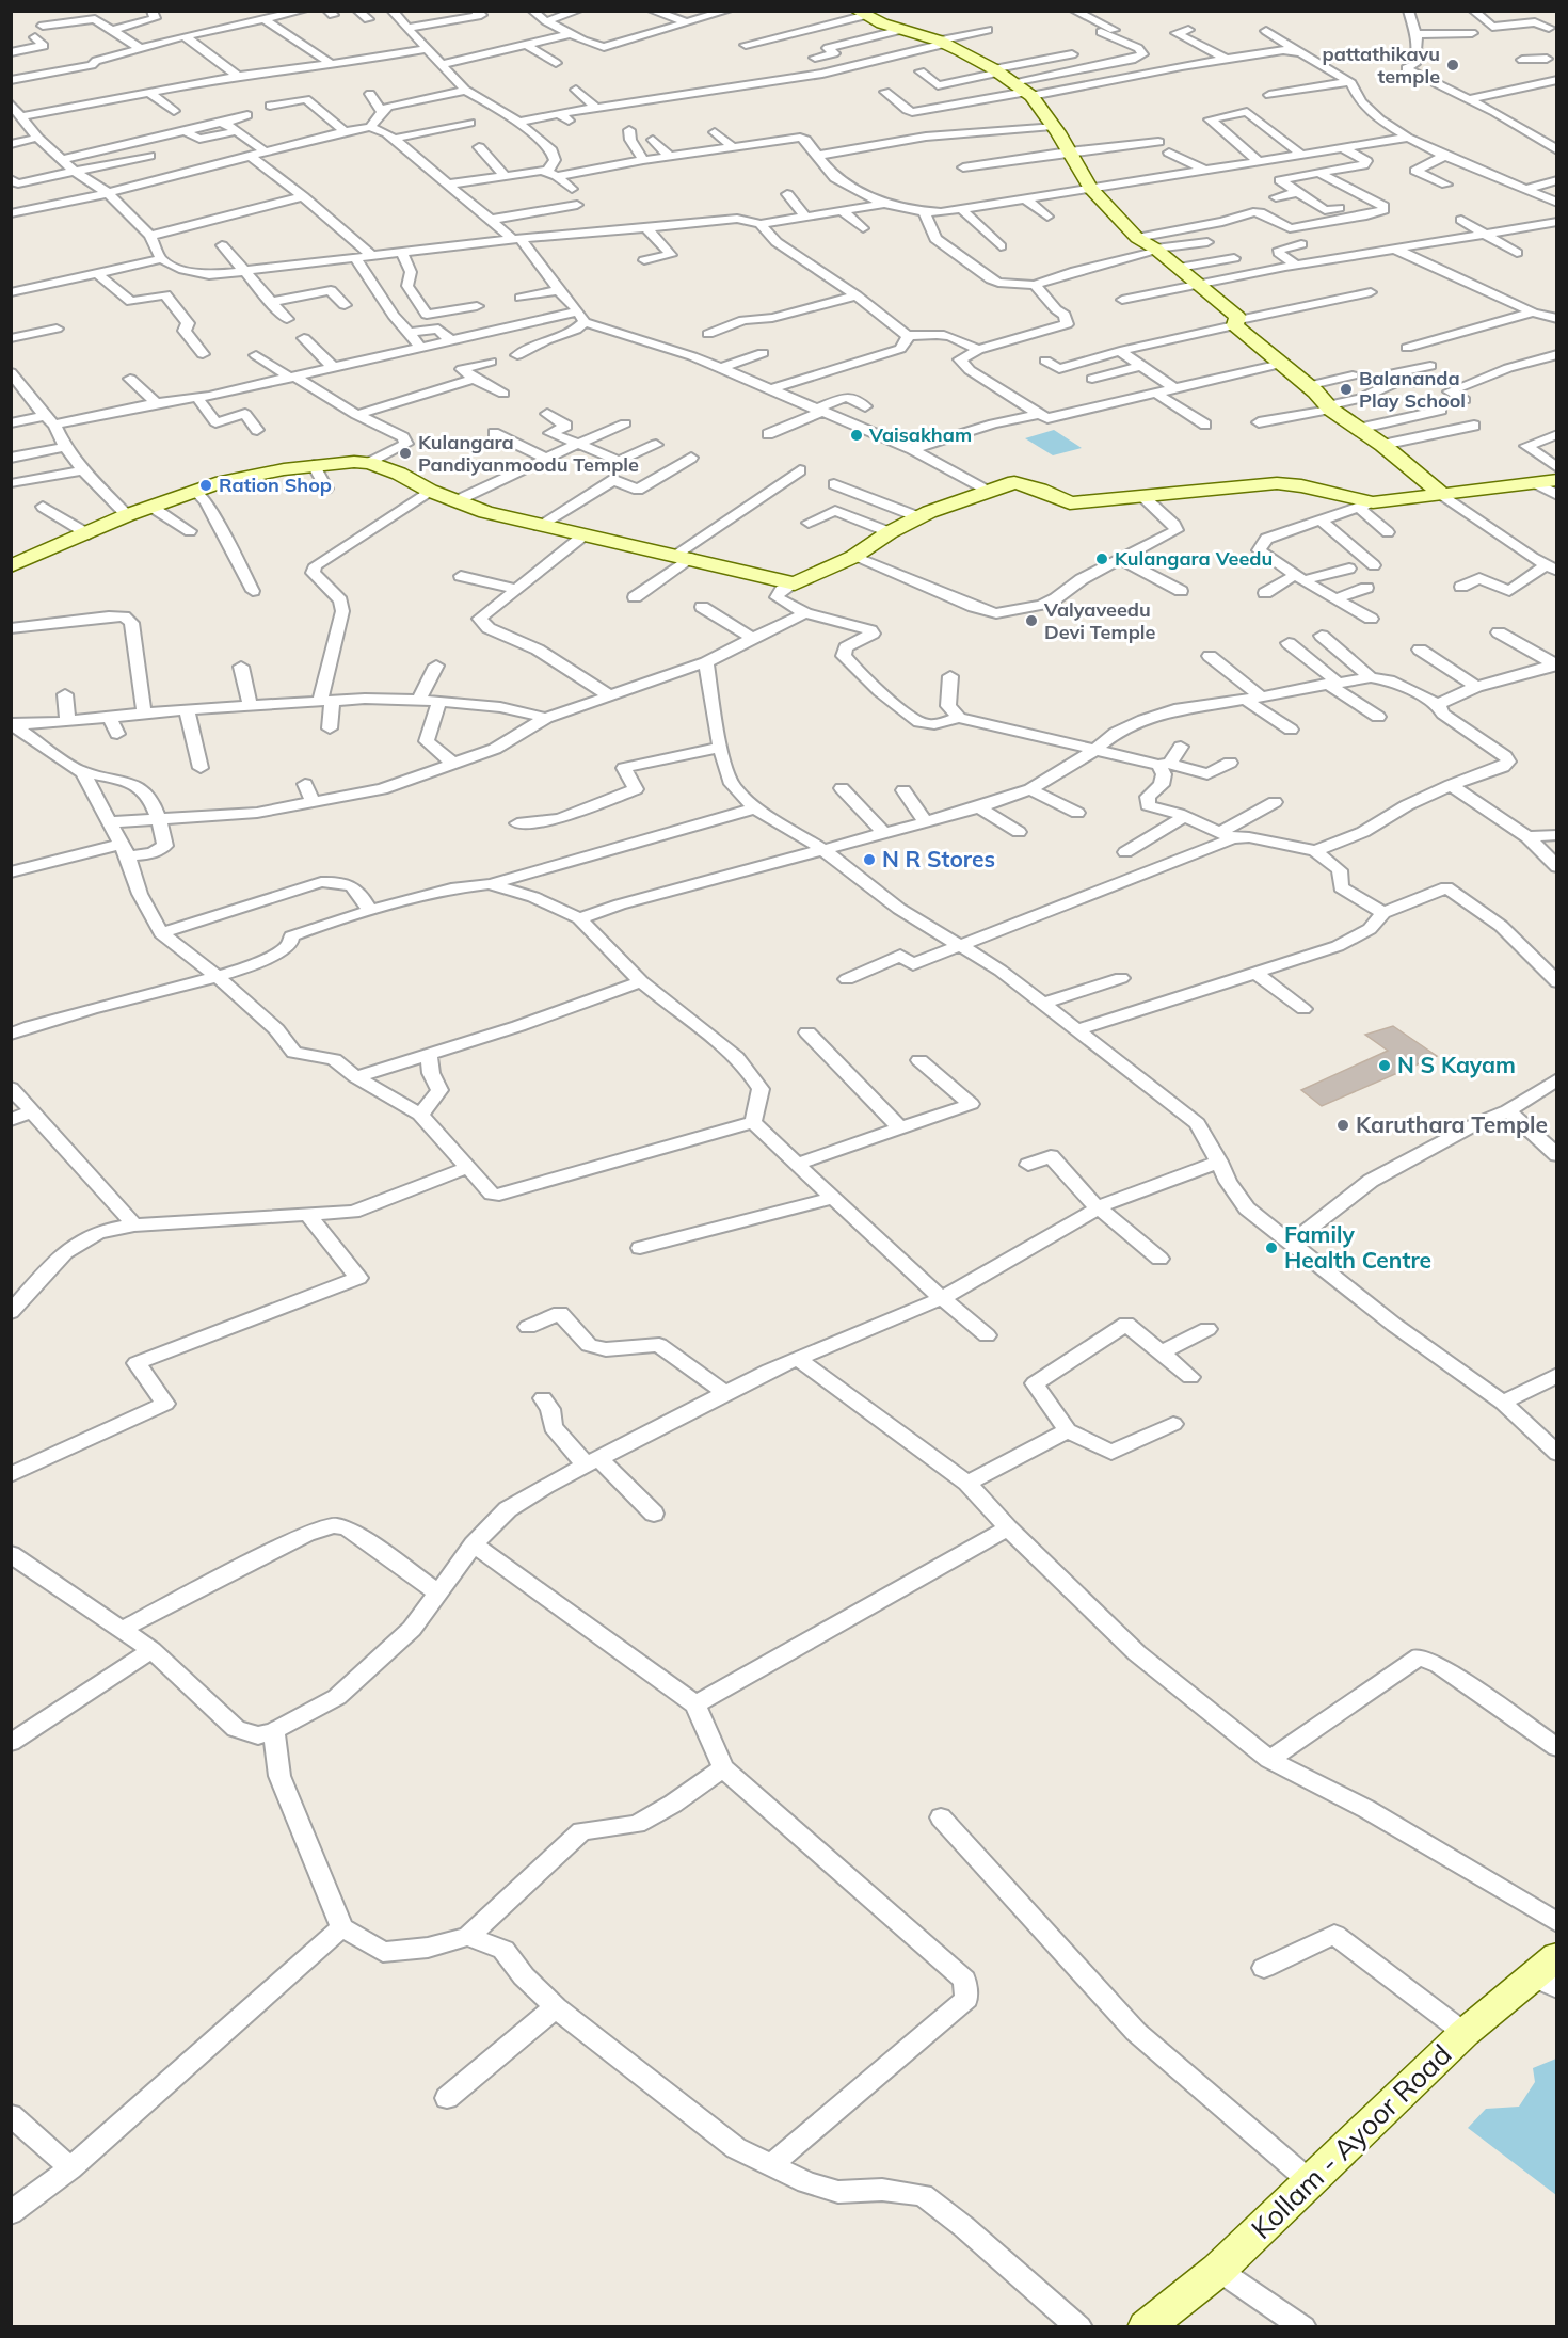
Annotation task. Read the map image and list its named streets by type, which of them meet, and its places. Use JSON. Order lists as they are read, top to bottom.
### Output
{
  "streets": {
    "street": ["Kollam - Ayoor Road"]
  },
  "places": [
    "pattathikavu temple",
    "Balananda Play School",
    "Vaisakham",
    "Kulangara Pandiyanmoodu Temple",
    "Ration Shop",
    "Kulangara Veedu",
    "Valyaveedu Devi Temple",
    "N R Stores",
    "N S Kayam",
    "Karuthara Temple",
    "Family Health Centre"
  ]
}
